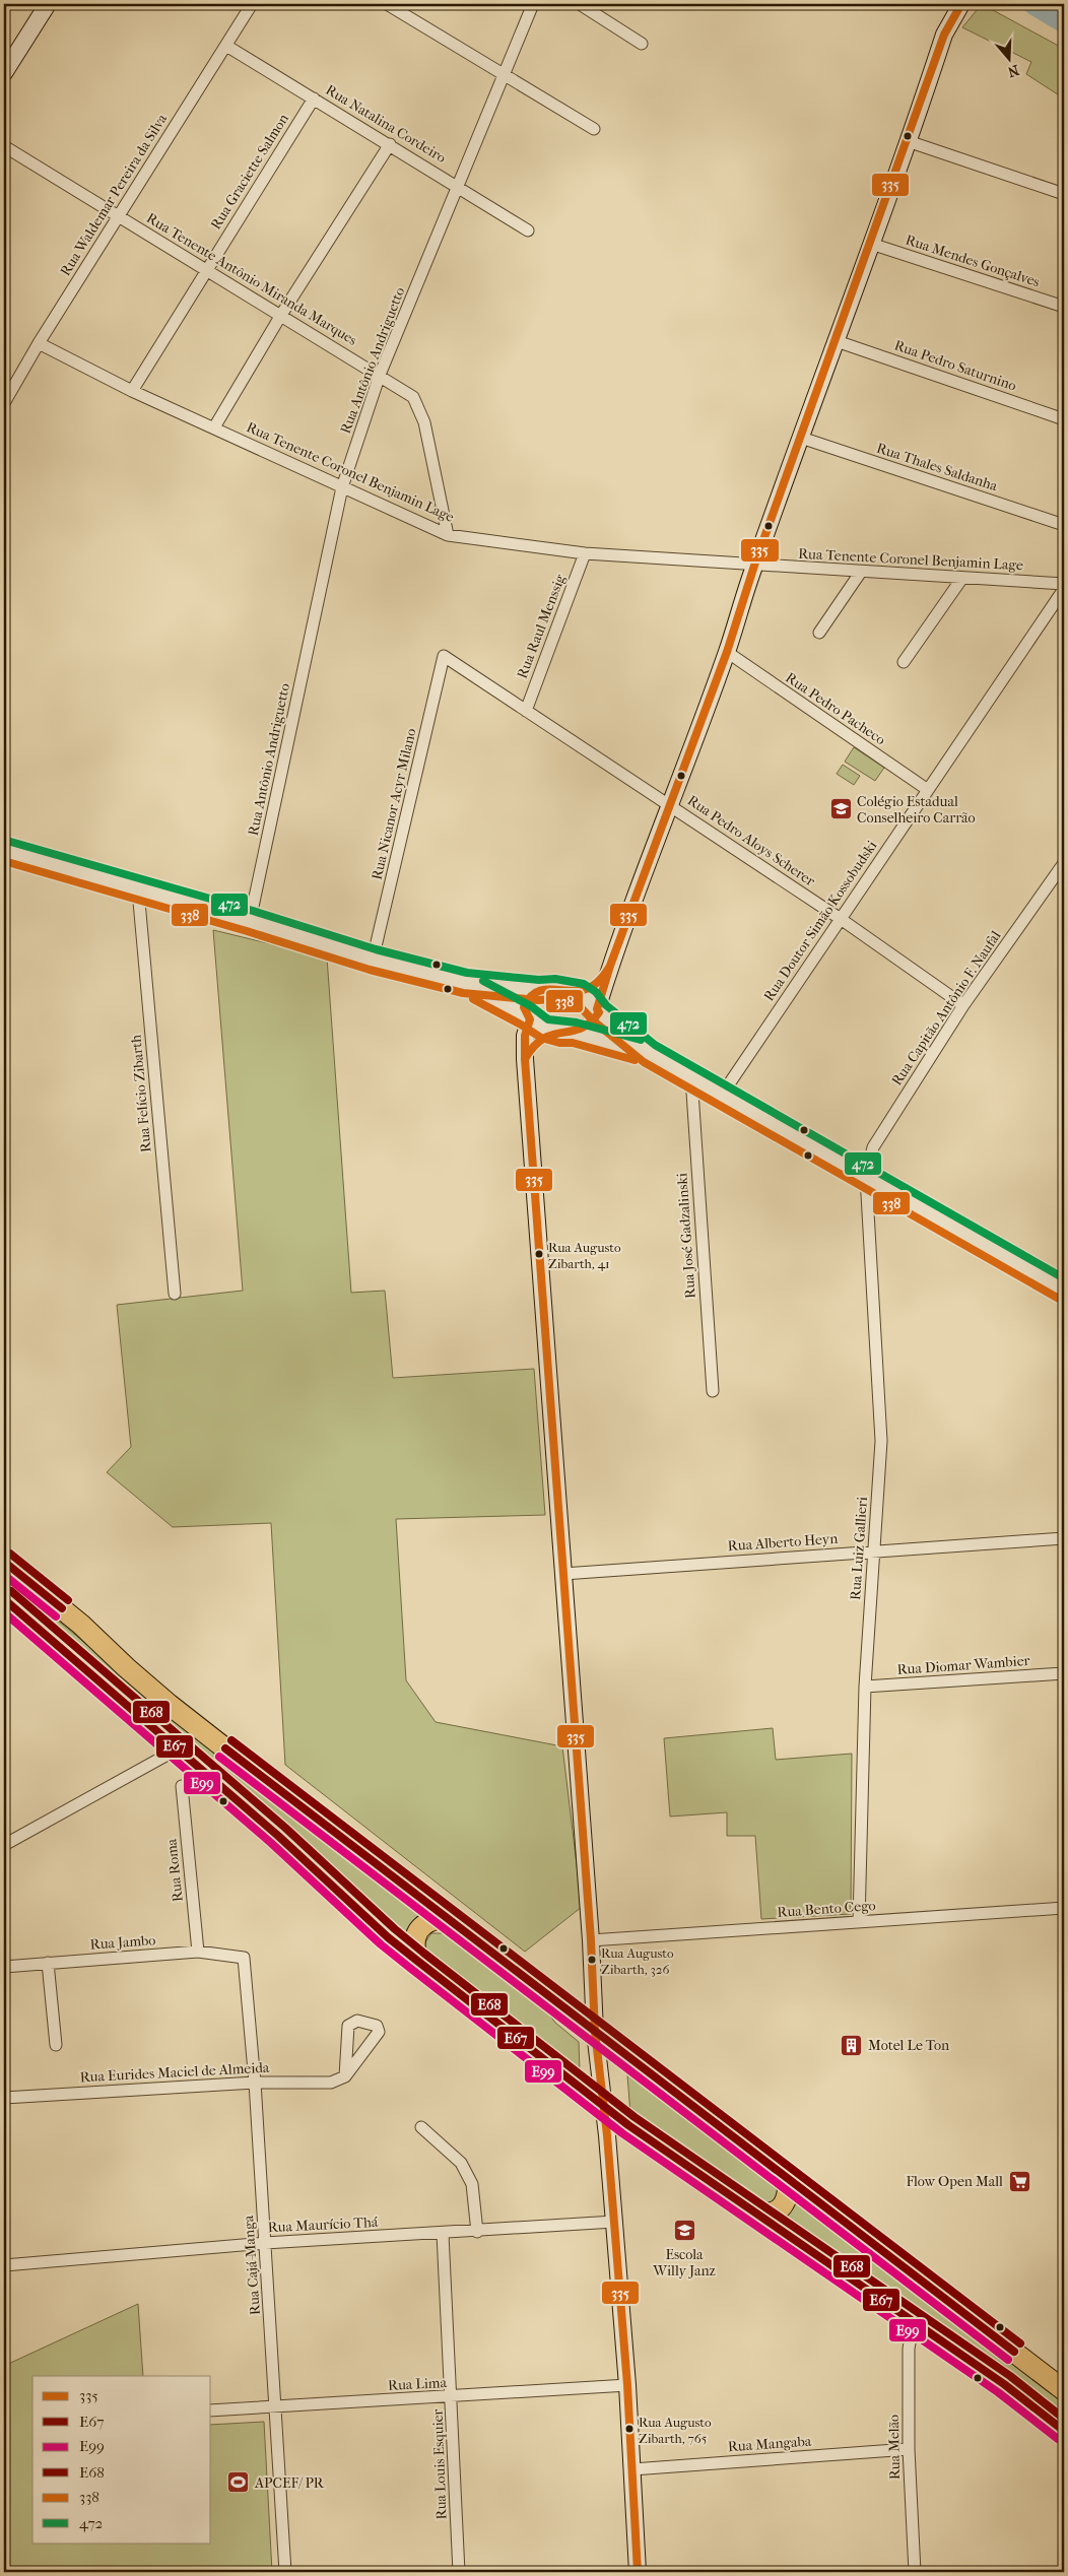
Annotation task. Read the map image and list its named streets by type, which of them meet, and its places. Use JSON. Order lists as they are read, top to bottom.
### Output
{
  "streets": {
    "street": [
      "Rua Natalina Cordeiro",
      "Rua Graciette Salmon",
      "Rua Waldemar Pereira da Silva",
      "Rua Mendes Gonçalves",
      "Rua Tenente Antônio Miranda Marques",
      "Rua Antônio Andriguetto",
      "Rua Pedro Saturnino",
      "Rua Thales Saldanha",
      "Rua Tenente Coronel Benjamin Lage",
      "Rua Raul Menssig",
      "Rua Pedro Pacheco",
      "Rua Nicanor Acyr Milano",
      "Rua Pedro Aloys Scherer",
      "Rua Doutor Simão Kossobudski",
      "Rua Capitão Antônio F. Naufal",
      "Rua Felício Zibarth",
      "Rua José Gadzalinski",
      "Rua Alberto Heyn",
      "Rua Luiz Gallieri",
      "Rua Diomar Wambier",
      "Rua Roma",
      "Rua Bento Cego",
      "Rua Jambo",
      "Rua Eurides Maciel de Almeida",
      "Rua Maurício Thá",
      "Rua Cajá-Manga",
      "Rua Lima",
      "Rua Mangaba",
      "Rua Melão",
      "Rua Louis Esquier"
    ]
  },
  "crossings": [
    ["Rua Natalina Cordeiro", "Rua Graciette Salmon"],
    ["Rua Natalina Cordeiro", "Rua Waldemar Pereira da Silva"],
    ["Rua Natalina Cordeiro", "Rua Antônio Andriguetto"],
    ["Rua Graciette Salmon", "Rua Tenente Antônio Miranda Marques"],
    ["Rua Graciette Salmon", "Rua Tenente Coronel Benjamin Lage"],
    ["Rua Waldemar Pereira da Silva", "Rua Tenente Antônio Miranda Marques"],
    ["Rua Waldemar Pereira da Silva", "Rua Tenente Coronel Benjamin Lage"],
    ["Rua Tenente Antônio Miranda Marques", "Rua Antônio Andriguetto"],
    ["Rua Tenente Antônio Miranda Marques", "Rua Tenente Coronel Benjamin Lage"],
    ["Rua Antônio Andriguetto", "Rua Tenente Coronel Benjamin Lage"],
    ["Rua Tenente Coronel Benjamin Lage", "Rua Raul Menssig"],
    ["Rua Raul Menssig", "Rua Pedro Aloys Scherer"],
    ["Rua Pedro Pacheco", "Rua Doutor Simão Kossobudski"],
    ["Rua Nicanor Acyr Milano", "Rua Pedro Aloys Scherer"],
    ["Rua Pedro Aloys Scherer", "Rua Doutor Simão Kossobudski"],
    ["Rua Pedro Aloys Scherer", "Rua Capitão Antônio F. Naufal"],
    ["Rua Capitão Antônio F. Naufal", "Rua Luiz Gallieri"],
    ["Rua Alberto Heyn", "Rua Luiz Gallieri"],
    ["Rua Luiz Gallieri", "Rua Diomar Wambier"],
    ["Rua Luiz Gallieri", "Rua Bento Cego"],
    ["Rua Roma", "Rua Jambo"],
    ["Rua Jambo", "Rua Cajá-Manga"],
    ["Rua Eurides Maciel de Almeida", "Rua Cajá-Manga"],
    ["Rua Maurício Thá", "Rua Cajá-Manga"],
    ["Rua Maurício Thá", "Rua Louis Esquier"],
    ["Rua Cajá-Manga", "Rua Lima"],
    ["Rua Lima", "Rua Louis Esquier"],
    ["Rua Mangaba", "Rua Melão"]
  ],
  "places": {
    "school or university": ["Colégio Estadual Conselheiro Carrão", "Escola Willy Janz"],
    "other": ["Rua Augusto Zibarth, 41", "Rua Augusto Zibarth, 326", "Rua Augusto Zibarth, 765"],
    "building": ["Motel Le Ton"],
    "supermarket": ["Flow Open Mall"],
    "sports": ["APCEF/ PR"]
  },
  "lines": [
    "transit line 335",
    "transit line 472",
    "transit line 338",
    "transit line E68",
    "transit line E67",
    "transit line E99"
  ],
  "legend": [
    "335",
    "E67",
    "E99",
    "E68",
    "338",
    "472"
  ],
  "north": "bottom"
}
